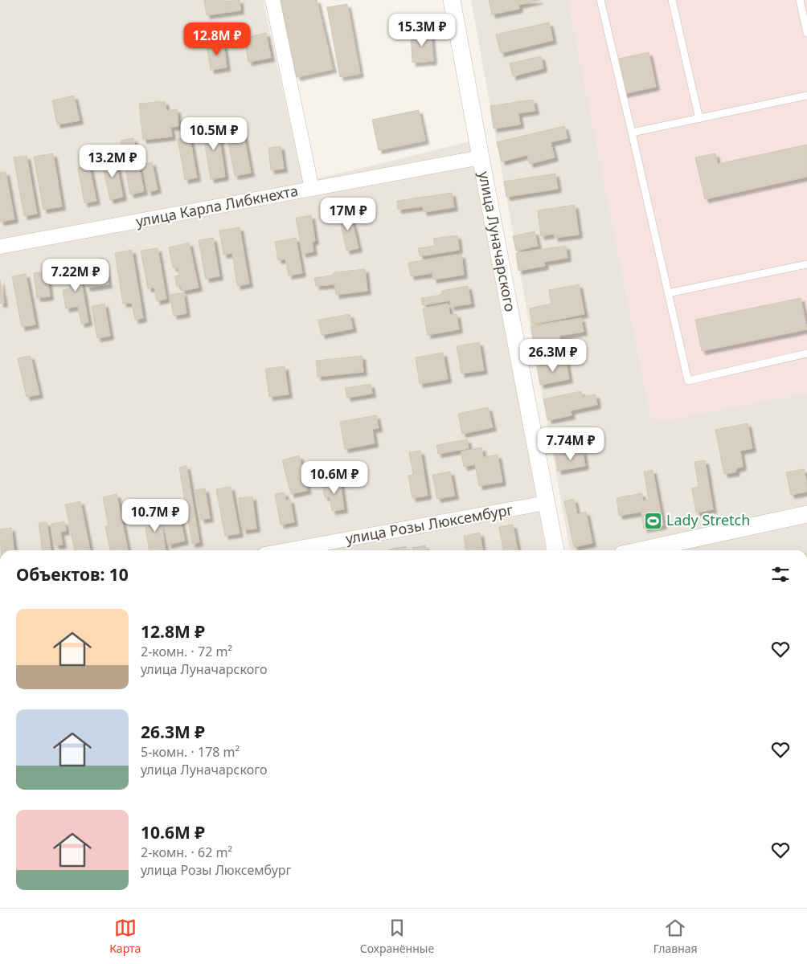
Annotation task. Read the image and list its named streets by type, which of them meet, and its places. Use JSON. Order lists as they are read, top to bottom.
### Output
{
  "streets": {
    "street": ["улица Карла Либкнехта", "улица Луначарского", "улица Розы Люксембург"]
  },
  "crossings": [
    ["улица Карла Либкнехта", "улица Луначарского"],
    ["улица Луначарского", "улица Розы Люксембург"]
  ],
  "places": {
    "sports": ["Lady Stretch"]
  },
  "page": {
    "price": [
      "15.3M ₽",
      "12.8M ₽",
      "10.5M ₽",
      "13.2M ₽",
      "17M ₽",
      "7.22M ₽",
      "26.3M ₽",
      "7.74M ₽",
      "10.6M ₽",
      "10.7M ₽"
    ],
    "heading": "Объектов: 10",
    "list": [
      {
        "name": "12.8M ₽",
        "note": "2-комн. · 72 m² · улица Луначарского"
      },
      {
        "name": "26.3M ₽",
        "note": "5-комн. · 178 m² · улица Луначарского"
      },
      {
        "name": "10.6M ₽",
        "note": "2-комн. · 62 m² · улица Розы Люксембург"
      }
    ],
    "tabs": ["Карта", "Сохранённые", "Главная"]
  }
}
